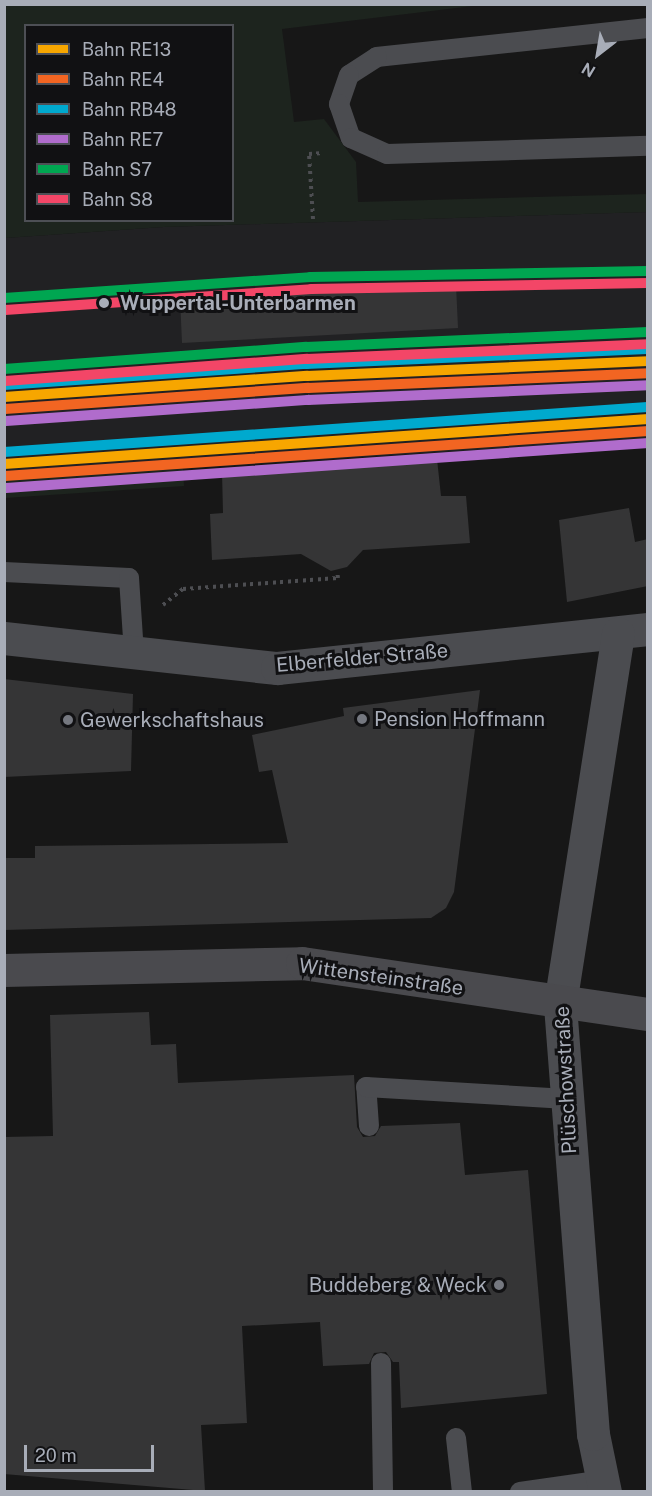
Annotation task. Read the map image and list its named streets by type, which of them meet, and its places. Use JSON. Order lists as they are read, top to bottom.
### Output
{
  "streets": {
    "street": ["Elberfelder Straße", "Wittensteinstraße", "Plüschowstraße"]
  },
  "crossings": [
    ["Elberfelder Straße", "Plüschowstraße"],
    ["Wittensteinstraße", "Plüschowstraße"]
  ],
  "places": [
    "Wuppertal-Unterbarmen",
    "Pension Hoffmann",
    "Gewerkschaftshaus",
    "Buddeberg & Weck"
  ],
  "lines": [
    "rail line S7",
    "rail line S8",
    "rail line RB48",
    "rail line RE13",
    "rail line RE4",
    "rail line RE7"
  ],
  "legend": [
    "Bahn RE13",
    "Bahn RE4",
    "Bahn RB48",
    "Bahn RE7",
    "Bahn S7",
    "Bahn S8"
  ],
  "scale_bar": "20 m",
  "north": "bottom left"
}
